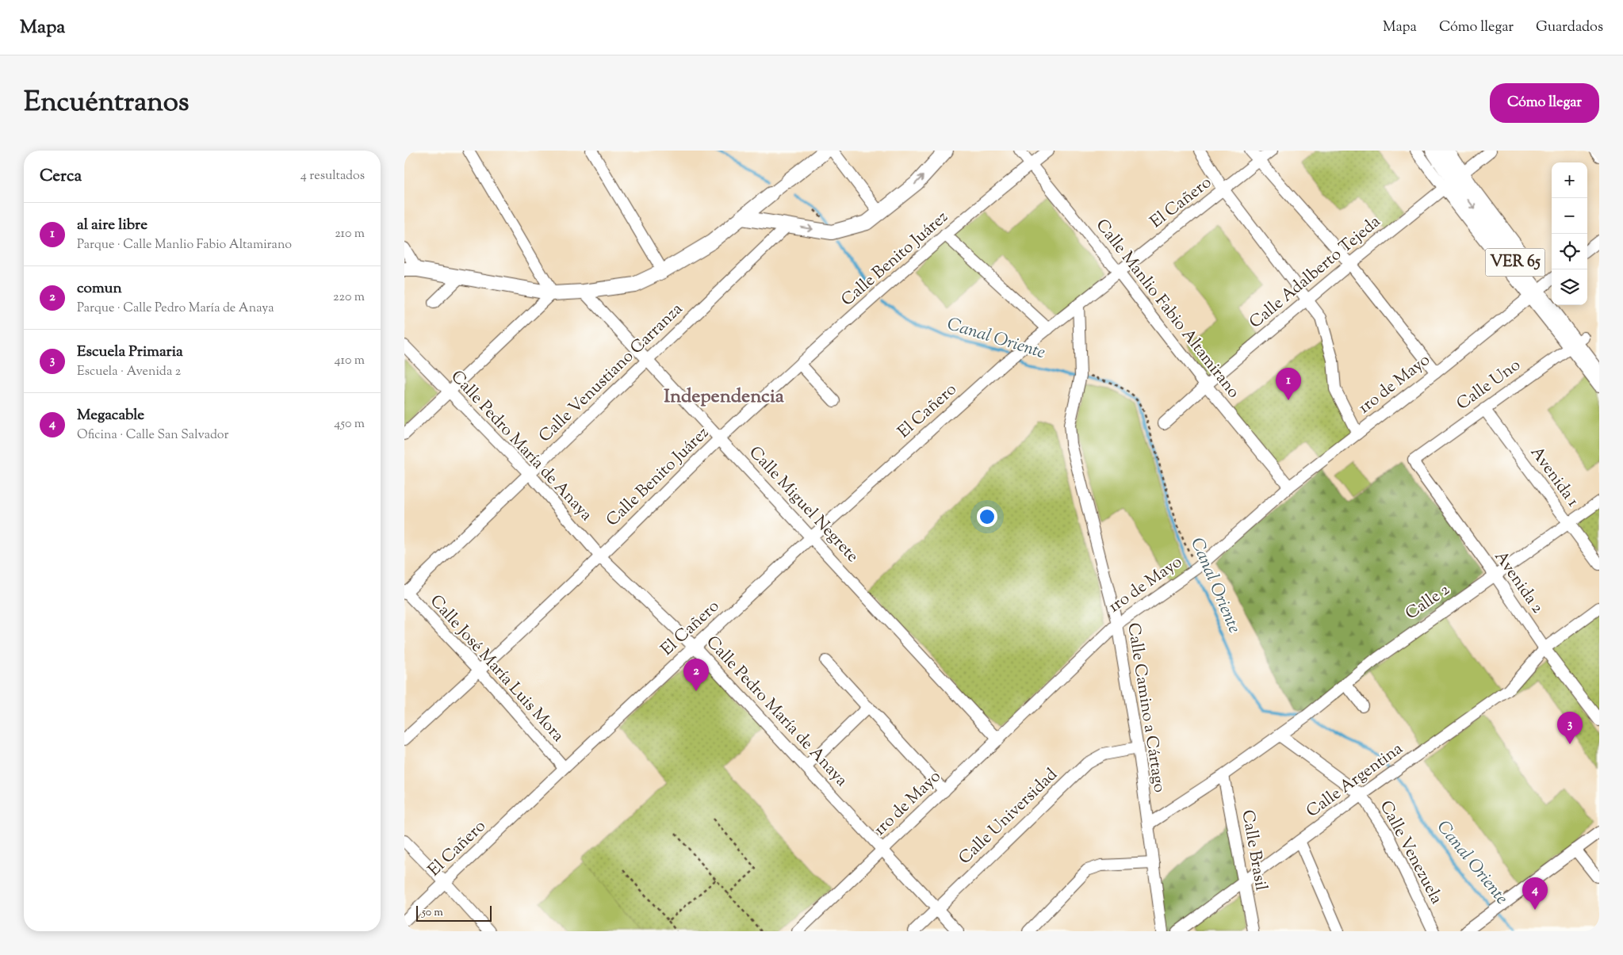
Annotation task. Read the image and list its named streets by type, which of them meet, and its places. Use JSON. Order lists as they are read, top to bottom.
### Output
{
  "streets": {
    "main road": ["VER 65"],
    "street": [
      "El Cañero",
      "Calle Benito Juárez",
      "Calle Adalberto Tejeda",
      "Calle Manlio Fabio Altamirano",
      "Calle Venustiano Carranza",
      "1ro de Mayo",
      "Calle Uno",
      "Calle Pedro María de Anaya",
      "Avenida 1",
      "Calle Miguel Negrete",
      "Avenida 2",
      "Calle 2",
      "Calle José María Luis Mora",
      "Calle Camino a Cártago",
      "Calle Argentina",
      "Calle Universidad",
      "Calle Brasil",
      "Calle Venezuela"
    ]
  },
  "crossings": [
    ["El Cañero", "Calle Manlio Fabio Altamirano"],
    ["El Cañero", "Calle Pedro María de Anaya"],
    ["El Cañero", "Calle Miguel Negrete"],
    ["El Cañero", "Calle José María Luis Mora"],
    ["El Cañero", "Calle Camino a Cártago"],
    ["Calle Benito Juárez", "Calle Manlio Fabio Altamirano"],
    ["Calle Benito Juárez", "Calle Pedro María de Anaya"],
    ["Calle Benito Juárez", "Calle Miguel Negrete"],
    ["Calle Benito Juárez", "Calle José María Luis Mora"],
    ["VER 65", "Calle Adalberto Tejeda"],
    ["VER 65", "1ro de Mayo"],
    ["VER 65", "Calle Uno"],
    ["Calle Adalberto Tejeda", "Calle Manlio Fabio Altamirano"],
    ["Calle Manlio Fabio Altamirano", "1ro de Mayo"],
    ["Calle Venustiano Carranza", "Calle Pedro María de Anaya"],
    ["Calle Venustiano Carranza", "Calle Miguel Negrete"],
    ["Calle Venustiano Carranza", "Calle José María Luis Mora"],
    ["1ro de Mayo", "Calle Pedro María de Anaya"],
    ["1ro de Mayo", "Calle Miguel Negrete"],
    ["1ro de Mayo", "Calle Camino a Cártago"],
    ["Calle Uno", "Avenida 1"],
    ["Calle Uno", "Avenida 2"],
    ["Calle Pedro María de Anaya", "Calle Universidad"],
    ["Avenida 1", "Calle 2"],
    ["Avenida 2", "Calle 2"],
    ["Avenida 2", "Calle Argentina"],
    ["Calle 2", "Calle Camino a Cártago"],
    ["Calle 2", "Calle Brasil"],
    ["Calle 2", "Calle Venezuela"],
    ["Calle Camino a Cártago", "Calle Universidad"],
    ["Calle Argentina", "Calle Brasil"],
    ["Calle Argentina", "Calle Venezuela"]
  ],
  "districts": ["Independencia"],
  "water": ["Canal Oriente"],
  "scale_bar": "50 m",
  "page": {
    "header": "Mapa",
    "nav": ["Mapa", "Cómo llegar", "Guardados"],
    "title": "Encuéntranos",
    "buttons": "Cómo llegar",
    "heading": ["Cerca", "4 resultados"],
    "map_buttons": ["+", "−"],
    "list": [
      {
        "mark": "1",
        "name": "al aire libre",
        "note": "Parque · Calle Manlio Fabio Altamirano",
        "value": "210 m"
      },
      {
        "mark": "2",
        "name": "comun",
        "note": "Parque · Calle Pedro María de Anaya",
        "value": "220 m"
      },
      {
        "mark": "3",
        "name": "Escuela Primaria",
        "note": "Escuela · Avenida 2",
        "value": "410 m"
      },
      {
        "mark": "4",
        "name": "Megacable",
        "note": "Oficina · Calle San Salvador",
        "value": "450 m"
      }
    ],
    "pins": [
      "1",
      "2",
      "3",
      "4"
    ],
    "scale": "50 m"
  }
}
